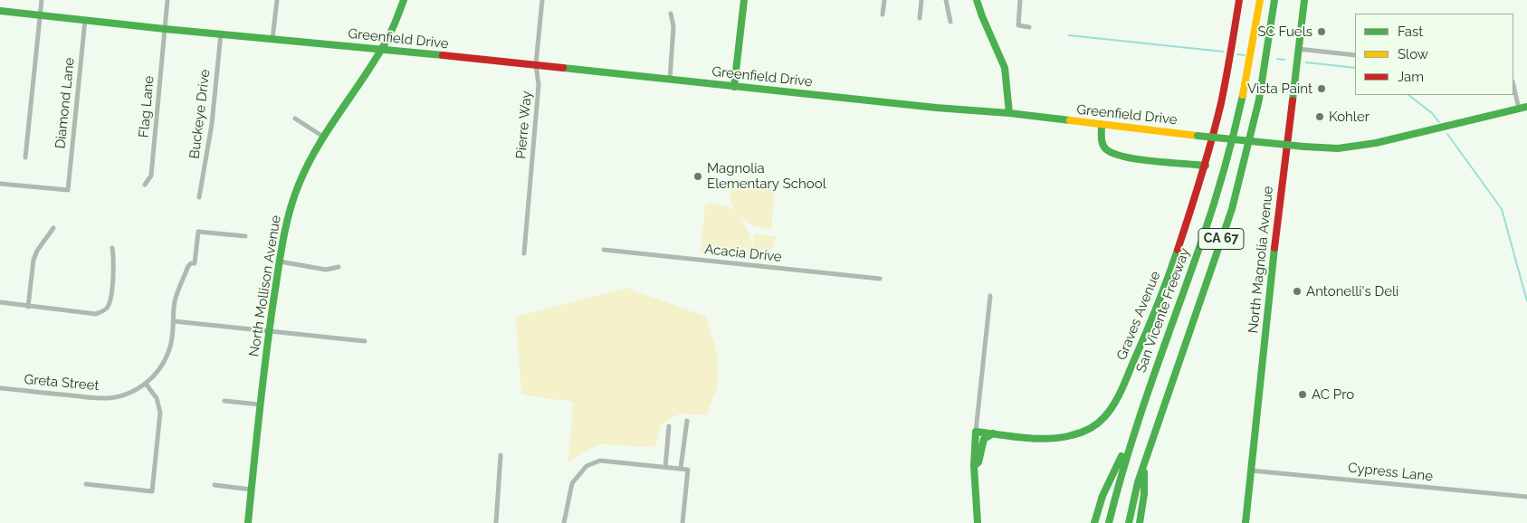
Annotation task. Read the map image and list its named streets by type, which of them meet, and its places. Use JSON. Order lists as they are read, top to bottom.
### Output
{
  "streets": {
    "main road": [
      "Greenfield Drive",
      "CA 67",
      "North Magnolia Avenue",
      "North Mollison Avenue",
      "San Vicente Freeway",
      "Graves Avenue"
    ],
    "street": [
      "Diamond Lane",
      "Flag Lane",
      "Buckeye Drive",
      "Pierre Way",
      "Acacia Drive",
      "Greta Street",
      "Cypress Lane"
    ]
  },
  "crossings": [
    ["Greenfield Drive", "Diamond Lane"],
    ["Greenfield Drive", "Flag Lane"],
    ["Greenfield Drive", "Buckeye Drive"],
    ["Greenfield Drive", "Pierre Way"],
    ["Greenfield Drive", "North Mollison Avenue"],
    ["North Magnolia Avenue", "Cypress Lane"]
  ],
  "places": [
    "SC Fuels",
    "Vista Paint",
    "Kohler",
    "Magnolia Elementary School",
    "Antonelli's Deli",
    "AC Pro"
  ],
  "legend": ["Fast", "Slow", "Jam"]
}
